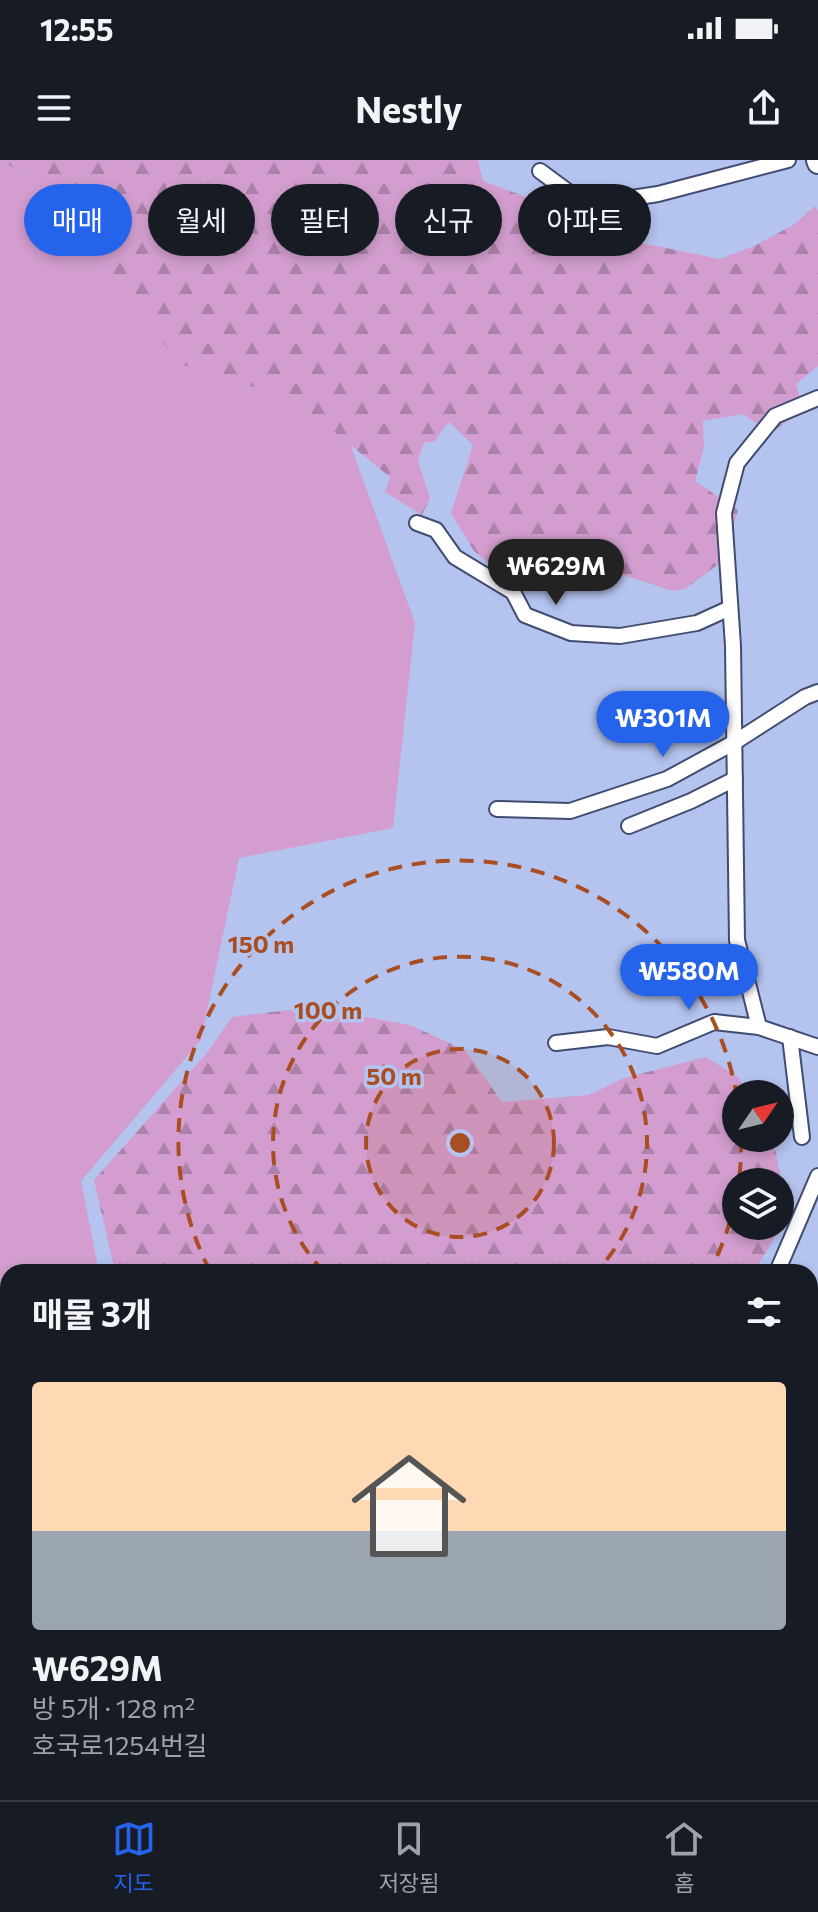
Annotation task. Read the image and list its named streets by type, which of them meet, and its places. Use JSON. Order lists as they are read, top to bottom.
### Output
{
  "north": "top right",
  "page": {
    "status": "12:55",
    "header": "Nestly",
    "chip": [
      "매매",
      "월세",
      "필터",
      "신규",
      "아파트"
    ],
    "price": ["₩629M", "₩301M", "₩580M"],
    "heading": "매물 3개",
    "list": [
      {
        "name": "₩629M",
        "note": "방 5개 · 128 m² · 호국로1254번길"
      }
    ],
    "tabs": ["지도", "저장됨", "홈"]
  },
  "rings": ["150 m", "100 m", "50 m"]
}
